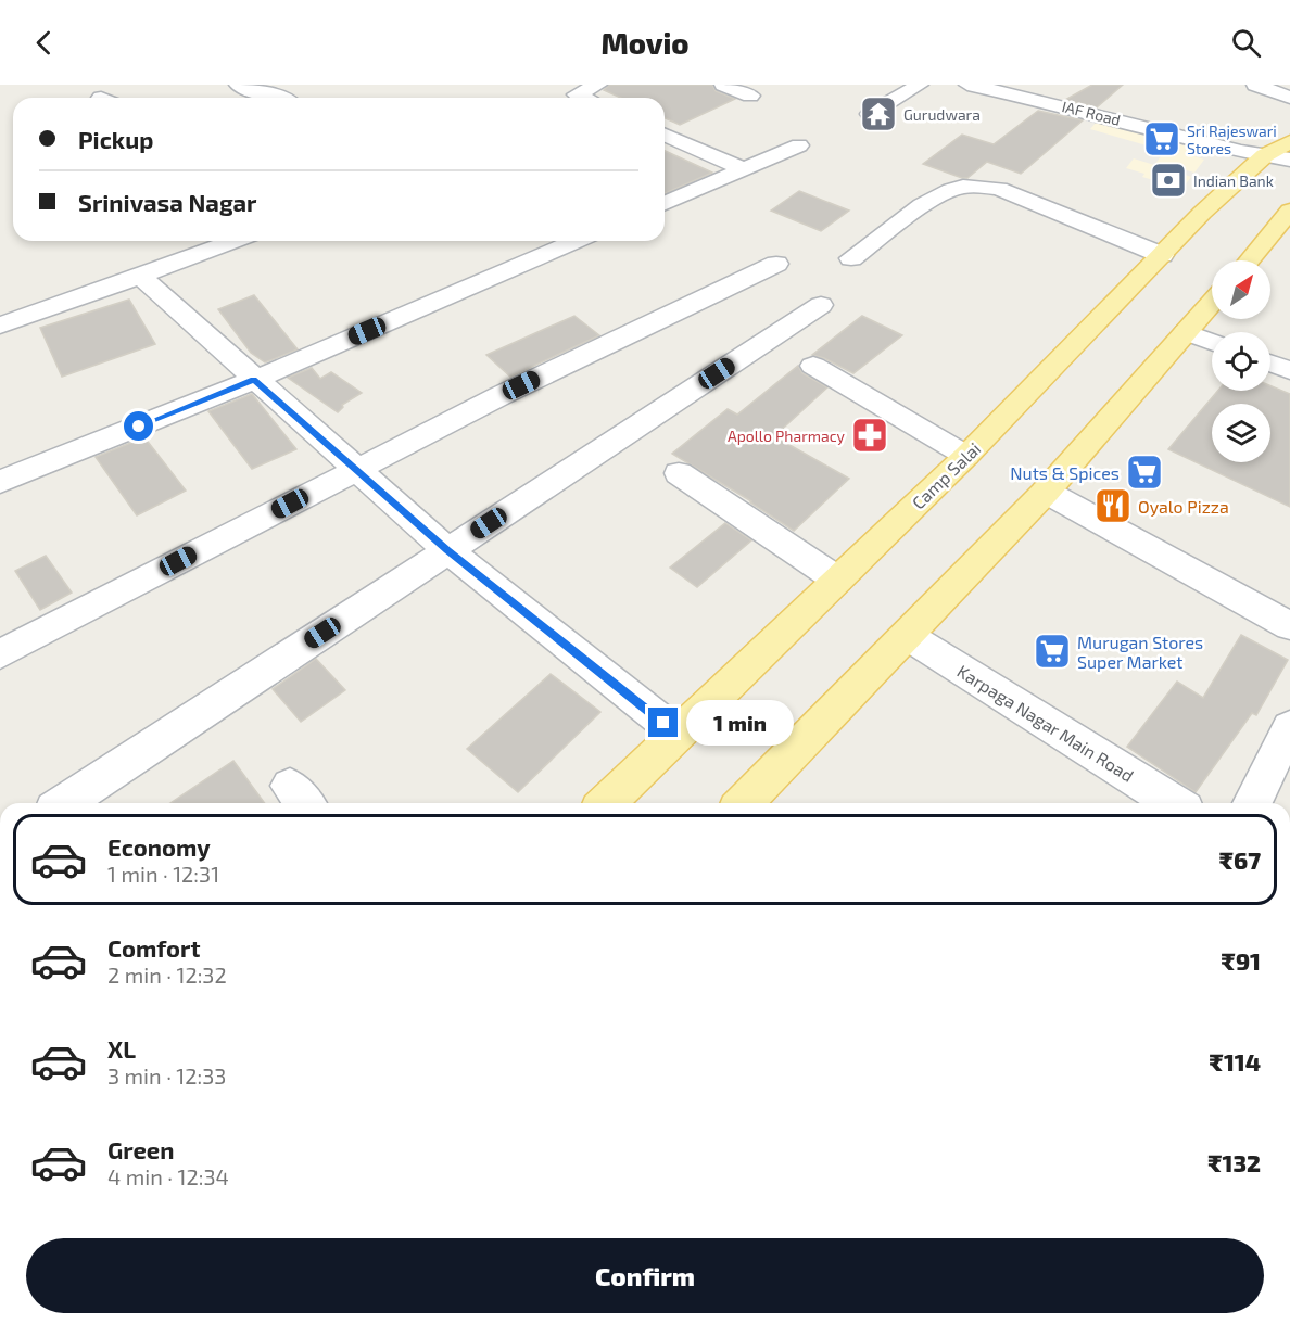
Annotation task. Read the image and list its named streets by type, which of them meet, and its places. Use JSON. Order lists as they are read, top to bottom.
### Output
{
  "streets": {
    "main road": ["Camp Salai"],
    "street": ["IAF Road", "Karpaga Nagar Main Road"]
  },
  "crossings": [
    ["IAF Road", "Camp Salai"]
  ],
  "places": {
    "temple": ["Gurudwara"],
    "supermarket": ["Sri Rajeswari Stores", "Nuts & Spices", "Murugan Stores Super Market"],
    "bank": ["Indian Bank"],
    "pharmacy": ["Apollo Pharmacy"],
    "restaurant": ["Oyalo Pizza"]
  },
  "north": "top right",
  "page": {
    "header": "Movio",
    "banner": ["Pickup", "Srinivasa Nagar"],
    "bubble": "1 min",
    "list": [
      {
        "name": "Economy",
        "note": "1 min · 12:31",
        "value": "₹67"
      },
      {
        "name": "Comfort",
        "note": "2 min · 12:32",
        "value": "₹91"
      },
      {
        "name": "XL",
        "note": "3 min · 12:33",
        "value": "₹114"
      },
      {
        "name": "Green",
        "note": "4 min · 12:34",
        "value": "₹132"
      }
    ],
    "buttons": "Confirm"
  }
}
